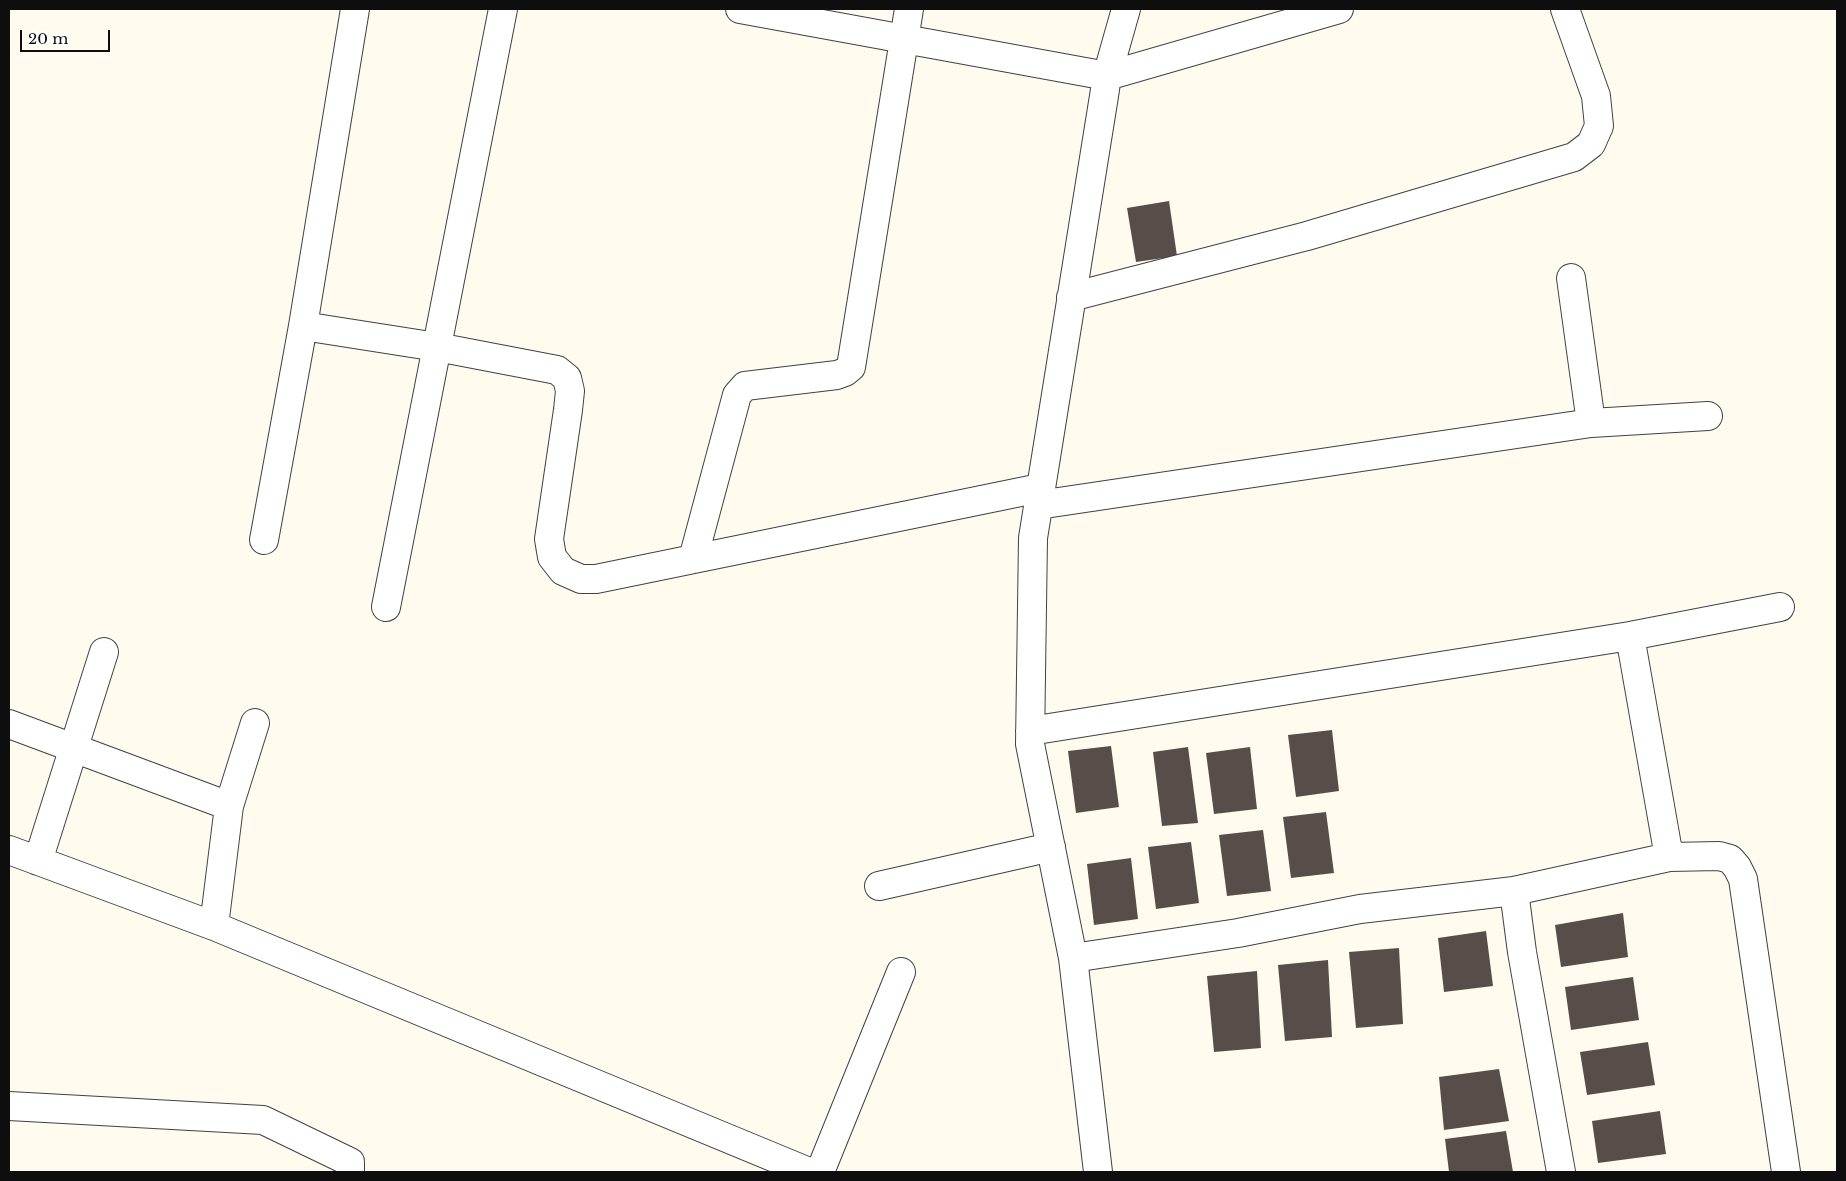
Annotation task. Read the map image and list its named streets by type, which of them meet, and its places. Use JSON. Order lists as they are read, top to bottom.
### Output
{
  "scale_bar": "20 m"
}
